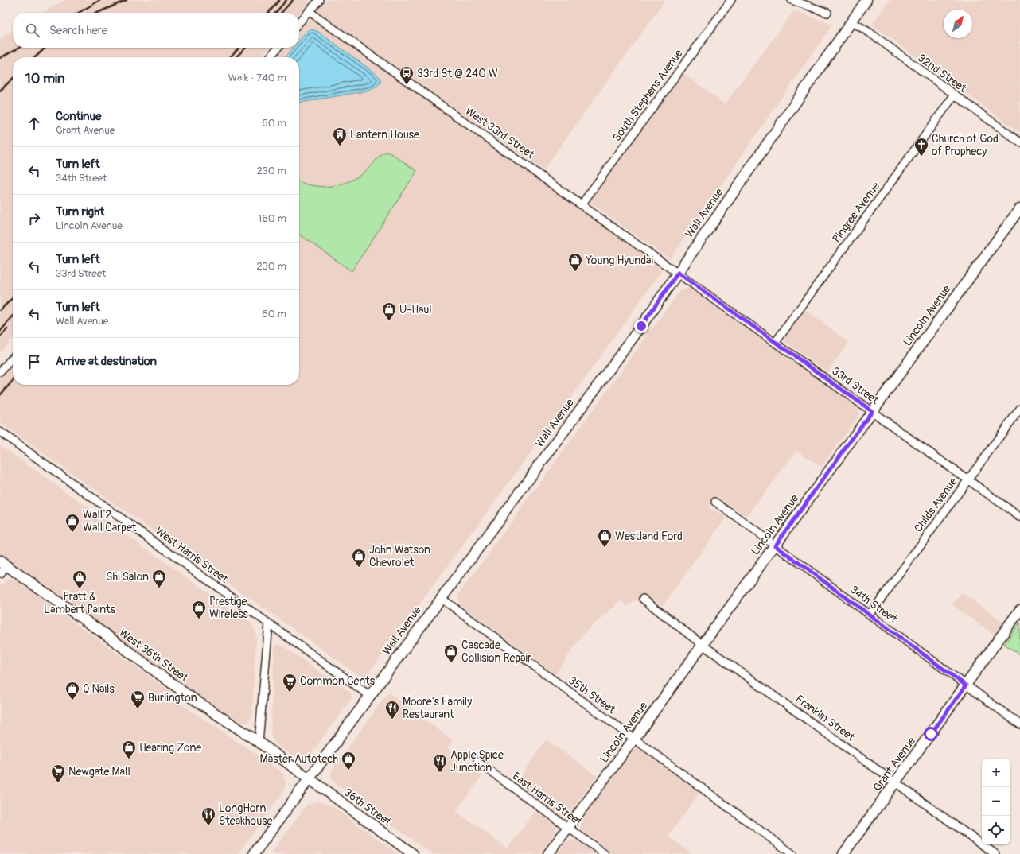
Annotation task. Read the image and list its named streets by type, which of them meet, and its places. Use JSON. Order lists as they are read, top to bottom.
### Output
{
  "streets": {
    "street": [
      "32nd Street",
      "South Stephens Avenue",
      "West 33rd Street",
      "Pingree Avenue",
      "Wall Avenue",
      "Lincoln Avenue",
      "33rd Street",
      "Childs Avenue",
      "West Harris Street",
      "34th Street",
      "West 36th Street",
      "35th Street",
      "Franklin Street",
      "Grant Avenue",
      "East Harris Street",
      "36th Street"
    ]
  },
  "crossings": [
    ["32nd Street", "Pingree Avenue"],
    ["32nd Street", "Wall Avenue"],
    ["South Stephens Avenue", "West 33rd Street"],
    ["West 33rd Street", "Wall Avenue"],
    ["West 33rd Street", "33rd Street"],
    ["Pingree Avenue", "33rd Street"],
    ["Wall Avenue", "33rd Street"],
    ["Wall Avenue", "West Harris Street"],
    ["Wall Avenue", "West 36th Street"],
    ["Wall Avenue", "35th Street"],
    ["Wall Avenue", "36th Street"],
    ["Lincoln Avenue", "33rd Street"],
    ["Lincoln Avenue", "34th Street"],
    ["Lincoln Avenue", "35th Street"],
    ["Lincoln Avenue", "Franklin Street"],
    ["Lincoln Avenue", "East Harris Street"],
    ["33rd Street", "Childs Avenue"],
    ["Childs Avenue", "34th Street"],
    ["34th Street", "Grant Avenue"],
    ["West 36th Street", "36th Street"],
    ["Franklin Street", "Grant Avenue"]
  ],
  "places": {
    "bus stop": ["33rd St @ 240 W"],
    "building": ["Lantern House"],
    "church": ["Church of God of Prophecy"],
    "shop": [
      "Young Hyundai",
      "U-Haul",
      "Wall 2 Wall Carpet",
      "Westland Ford",
      "John Watson Chevrolet",
      "Shi Salon",
      "Pratt & Lambert Paints",
      "Prestige Wireless",
      "Cascade Collision Repair",
      "Q Nails",
      "Hearing Zone",
      "Master Autotech"
    ],
    "supermarket": ["Common Cents", "Burlington", "Newgate Mall"],
    "restaurant": ["Moore's Family Restaurant", "Apple Spice Junction", "LongHorn Steakhouse"]
  },
  "north": "top right",
  "page": {
    "search": "Search here",
    "heading": ["10 min", "Walk · 740 m"],
    "list": [
      ["Continue", "Grant Avenue", "60 m"],
      ["Turn left", "34th Street", "230 m"],
      ["Turn right", "Lincoln Avenue", "160 m"],
      ["Turn left", "33rd Street", "230 m"],
      ["Turn left", "Wall Avenue", "60 m"],
      "Arrive at destination"
    ],
    "map_buttons": ["+", "−"]
  }
}
